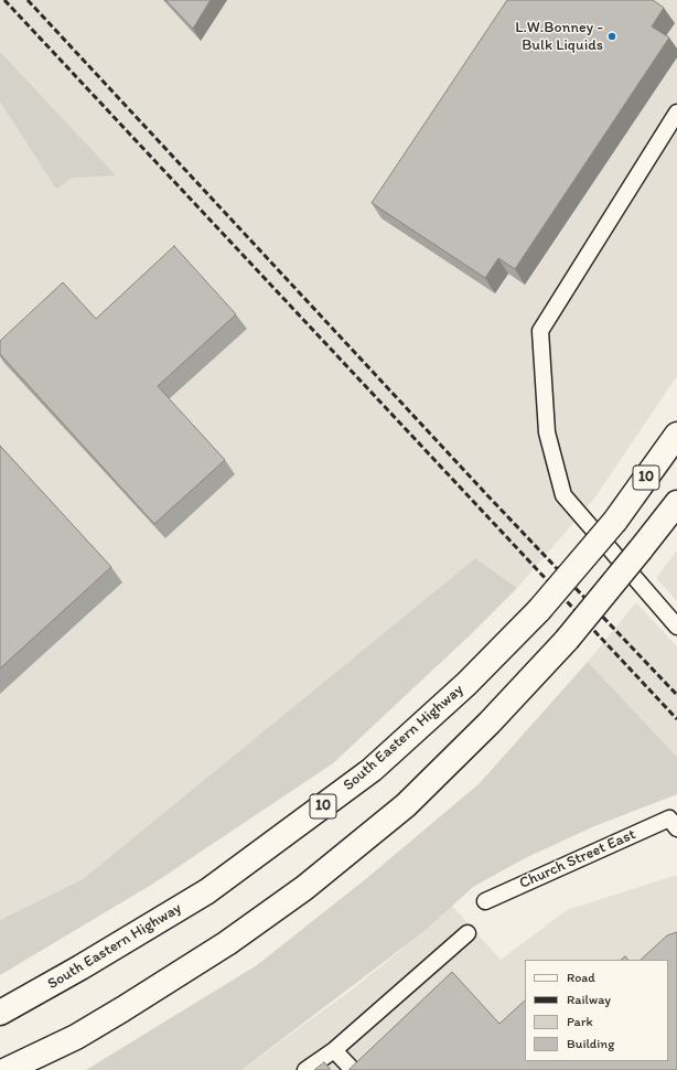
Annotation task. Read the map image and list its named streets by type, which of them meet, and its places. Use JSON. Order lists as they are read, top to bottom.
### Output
{
  "streets": {
    "main road": ["10", "South Eastern Highway"],
    "lane": ["Church Street East"]
  },
  "places": ["L.W.Bonney - Bulk Liquids"],
  "legend": [
    "Road",
    "Railway",
    "Park",
    "Building"
  ]
}
